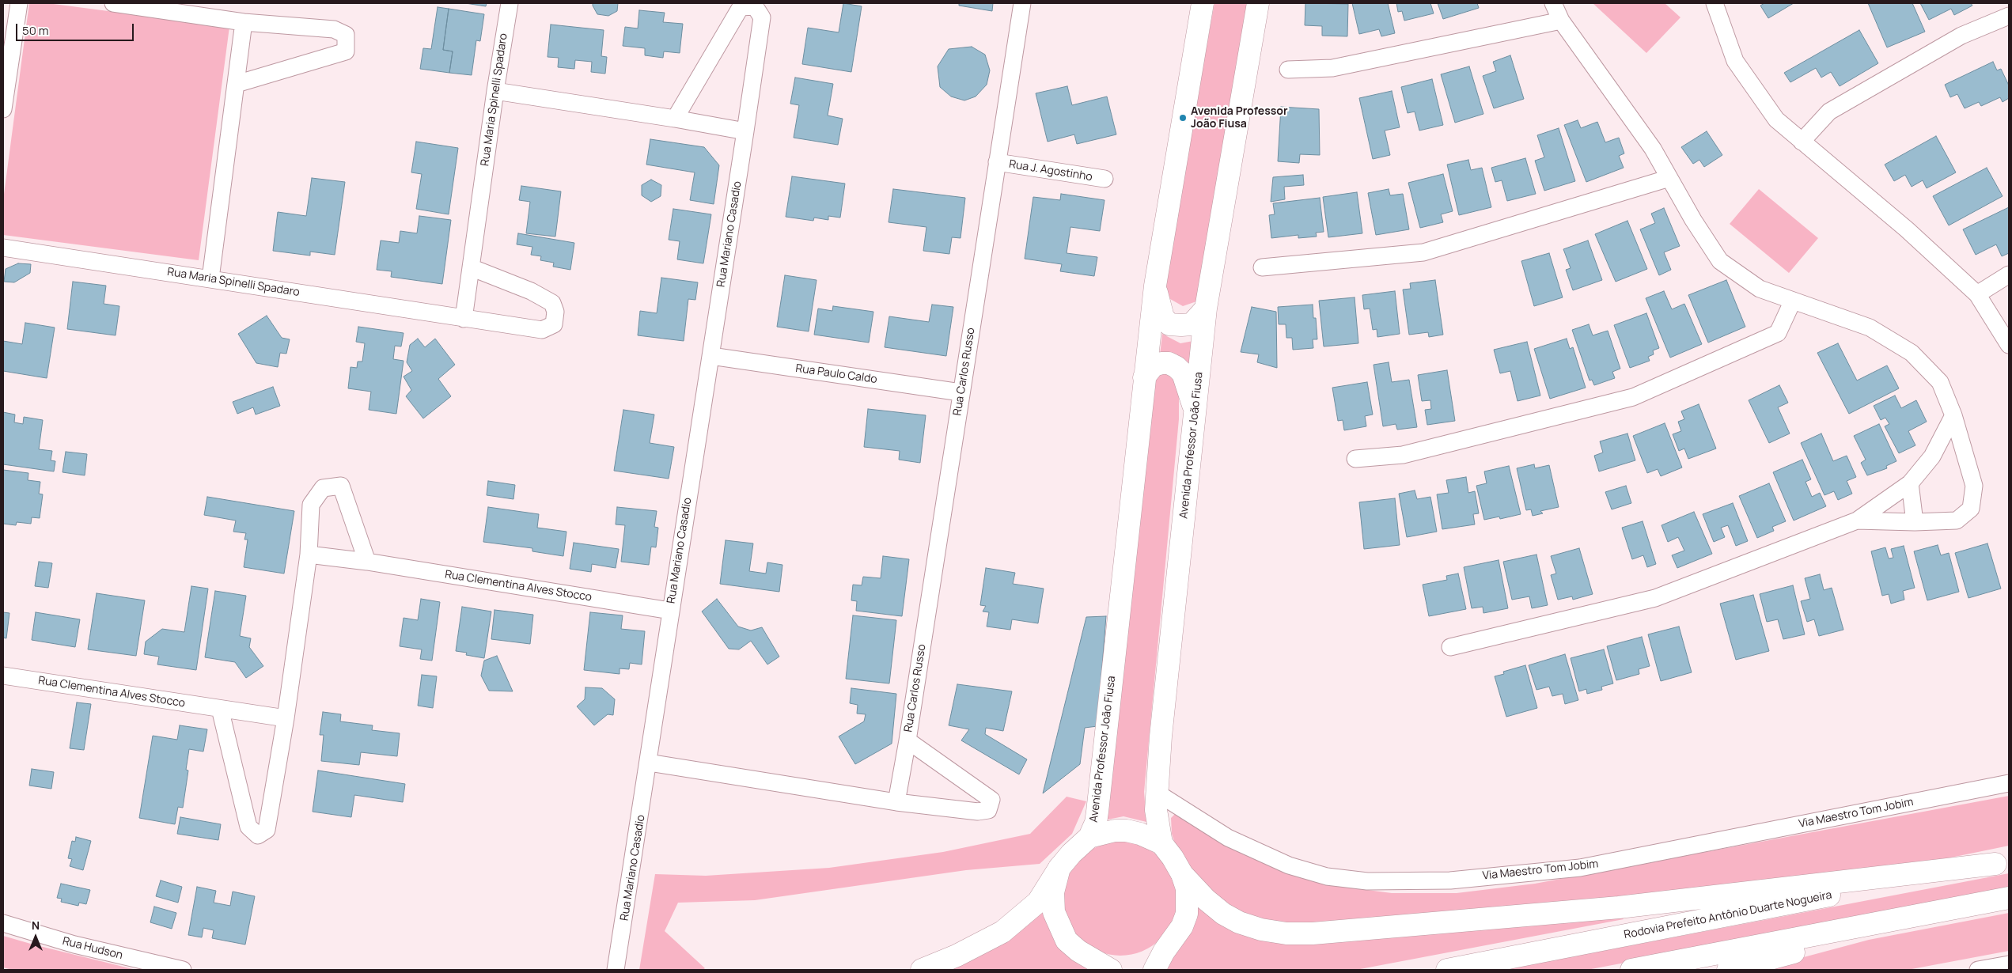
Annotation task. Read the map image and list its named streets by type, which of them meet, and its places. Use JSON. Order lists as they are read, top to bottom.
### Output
{
  "streets": {
    "main road": ["Avenida Professor João Fiusa", "Rodovia Prefeito Antônio Duarte Nogueira"],
    "street": [
      "Rua Maria Spinelli Spadaro",
      "Rua J. Agostinho",
      "Rua Mariano Casadio",
      "Rua Carlos Russo",
      "Rua Paulo Caldo",
      "Rua Clementina Alves Stocco",
      "Via Maestro Tom Jobim",
      "Rua Hudson"
    ]
  },
  "crossings": [
    ["Rua J. Agostinho", "Rua Carlos Russo"],
    ["Rua Mariano Casadio", "Rua Carlos Russo"],
    ["Rua Mariano Casadio", "Rua Paulo Caldo"],
    ["Rua Mariano Casadio", "Rua Clementina Alves Stocco"],
    ["Rua Carlos Russo", "Rua Paulo Caldo"],
    ["Avenida Professor João Fiusa", "Via Maestro Tom Jobim"]
  ],
  "places": ["Avenida Professor João Fiusa"],
  "scale_bar": "50 m",
  "north": "top"
}
